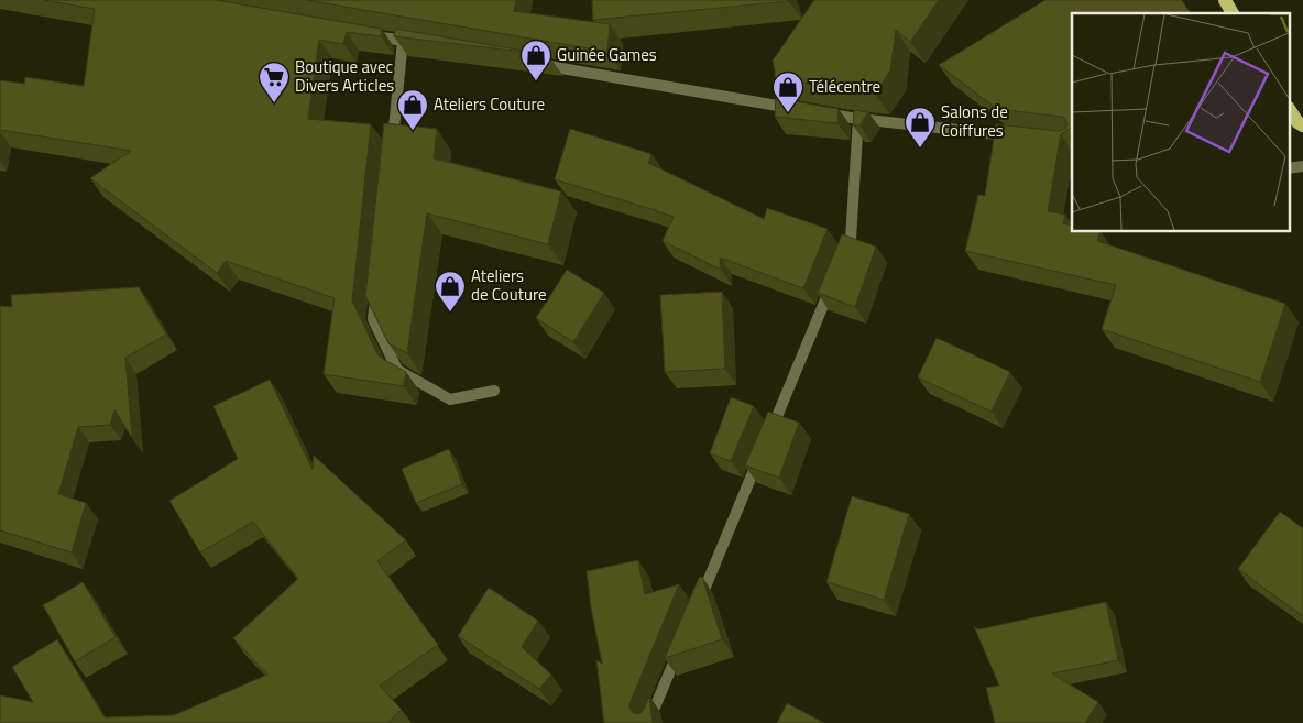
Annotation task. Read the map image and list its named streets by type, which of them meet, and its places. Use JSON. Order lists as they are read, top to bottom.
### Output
{
  "places": {
    "shop": [
      "Guinée Games",
      "Télécentre",
      "Ateliers Couture",
      "Salons de Coiffures",
      "Ateliers de Couture"
    ],
    "supermarket": ["Boutique avec Divers Articles"]
  }
}
